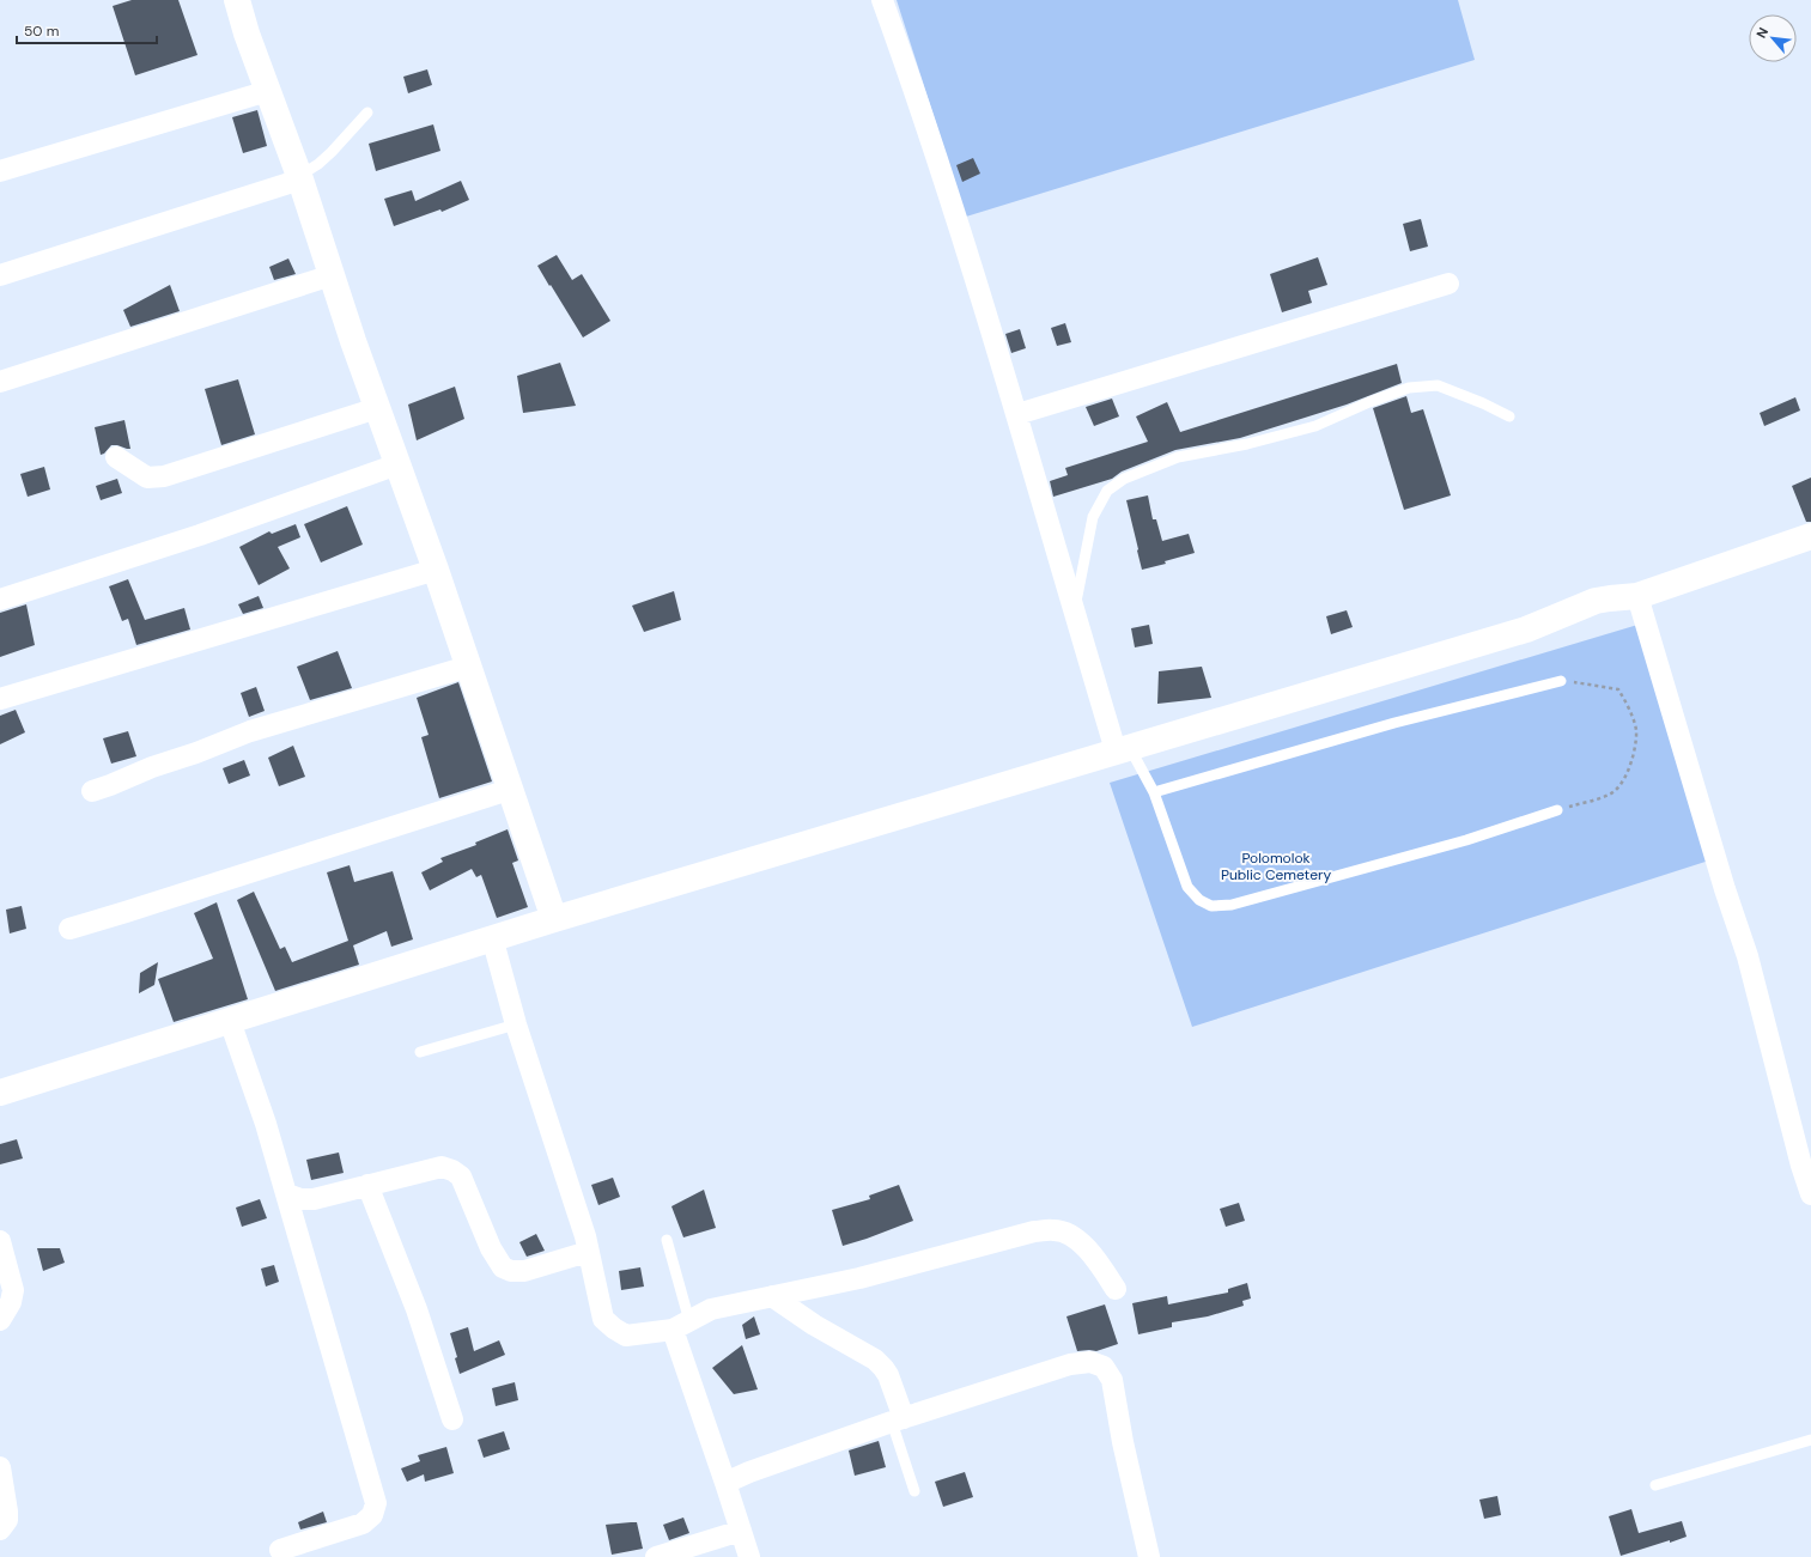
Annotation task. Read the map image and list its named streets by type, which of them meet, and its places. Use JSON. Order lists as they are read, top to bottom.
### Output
{
  "parks": ["Polomolok Public Cemetery"],
  "scale_bar": "50 m",
  "north": "top left"
}
